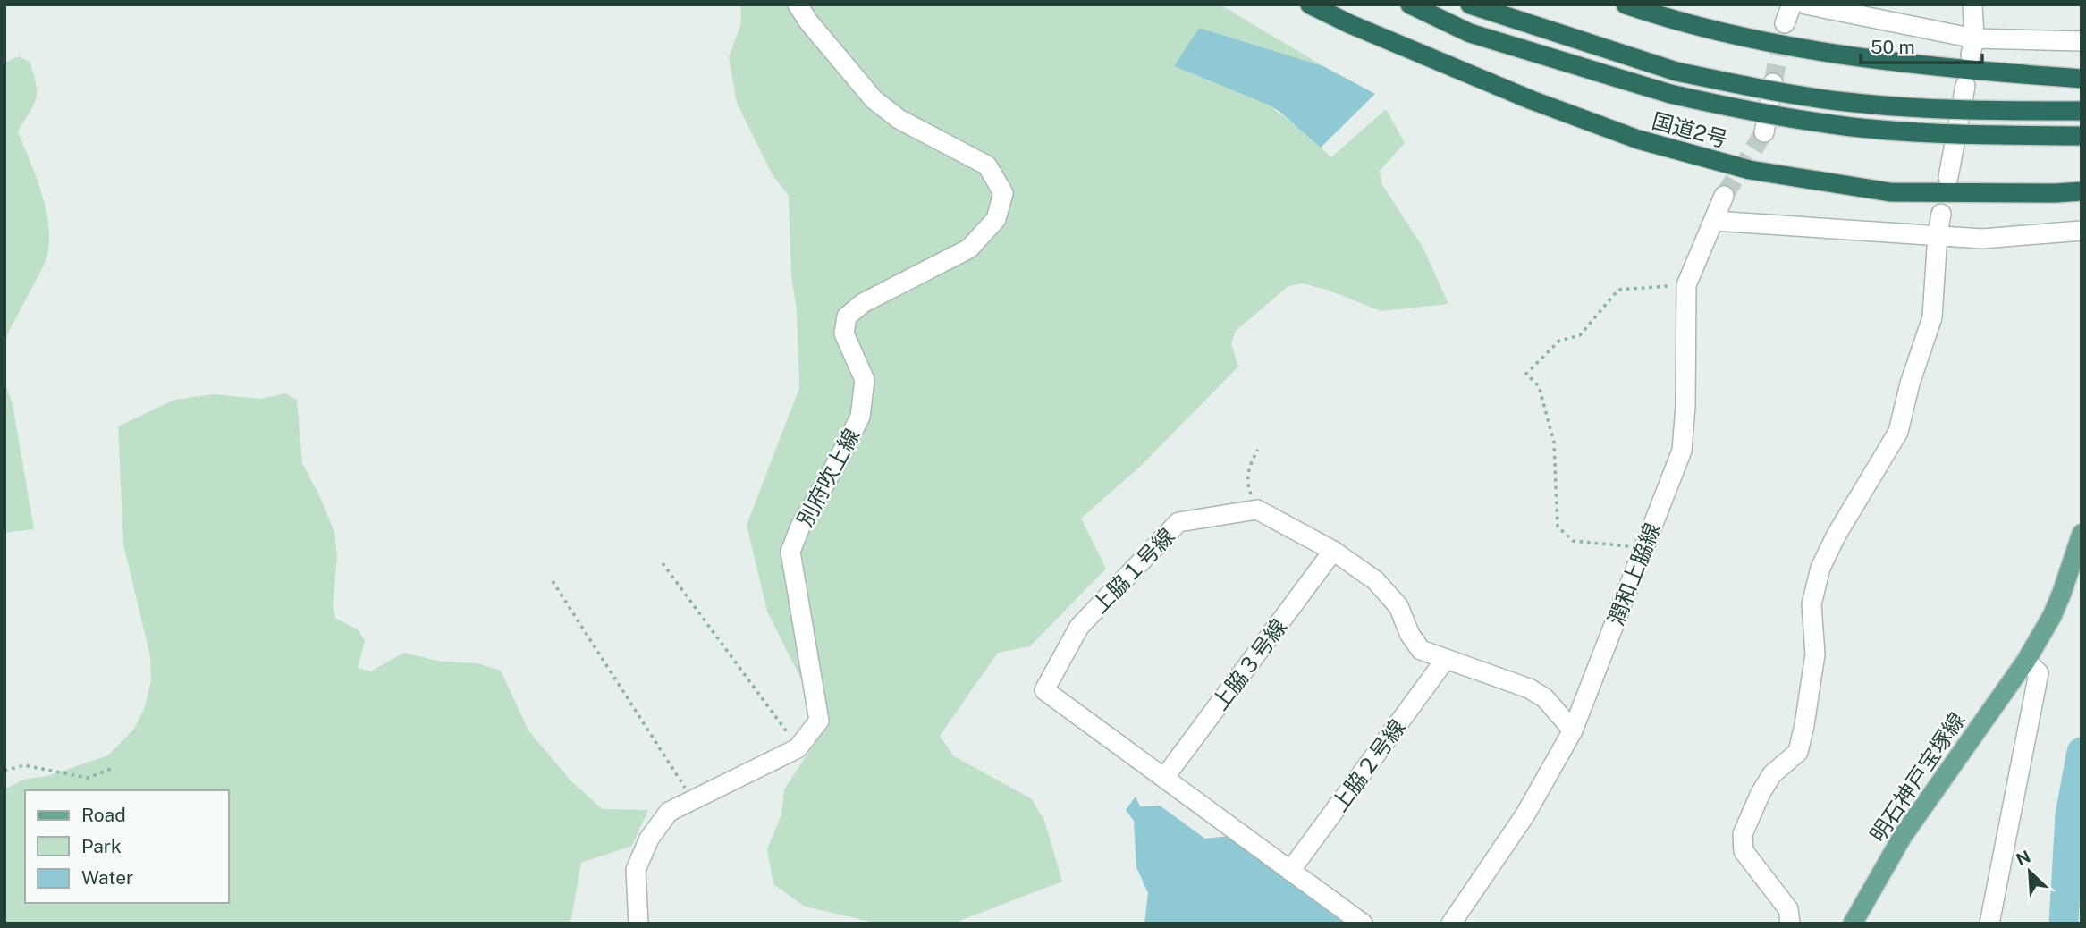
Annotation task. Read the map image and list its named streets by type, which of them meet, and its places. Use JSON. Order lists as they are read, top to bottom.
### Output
{
  "streets": {
    "highway": ["国道2号"],
    "main road": ["明石神戸宝塚線"],
    "street": [
      "別府吹上線",
      "上脇１号線",
      "潤和上脇線",
      "上脇３号線",
      "上脇２号線"
    ]
  },
  "crossings": [
    ["上脇１号線", "上脇３号線"],
    ["上脇１号線", "上脇２号線"]
  ],
  "legend": ["Road", "Park", "Water"],
  "scale_bar": "50 m",
  "north": "top left"
}
